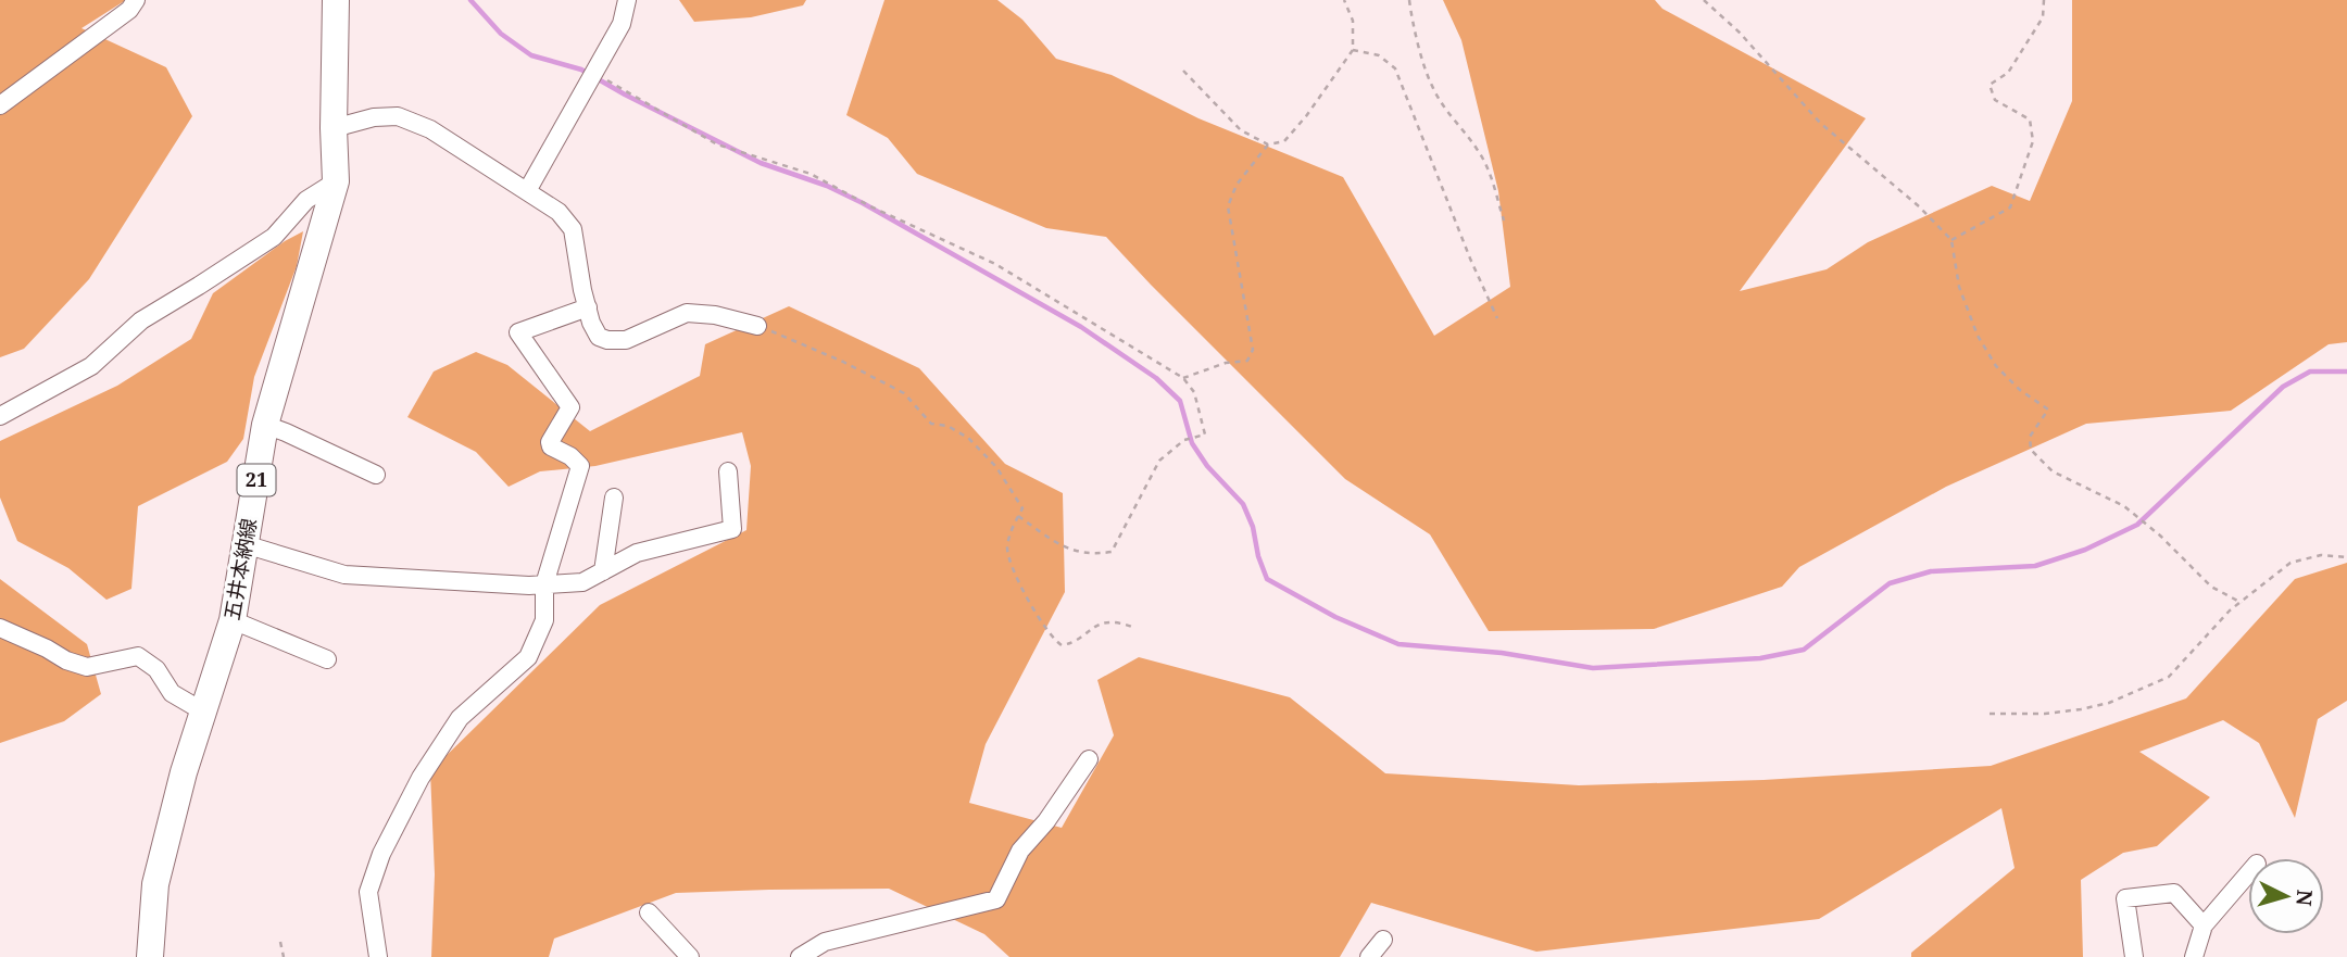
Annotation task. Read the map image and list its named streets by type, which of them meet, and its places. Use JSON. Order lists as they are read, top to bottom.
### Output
{
  "streets": {
    "main road": ["21", "五井本納線"]
  },
  "north": "right"
}
